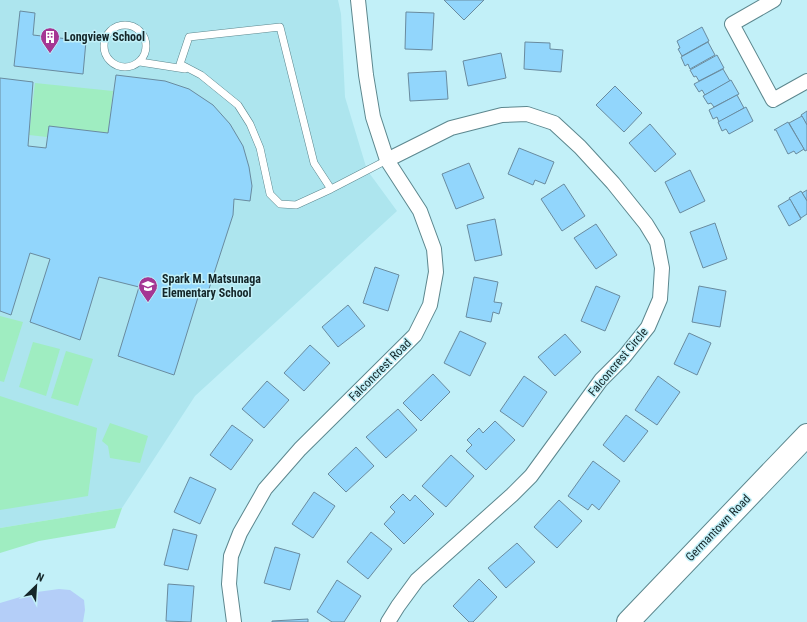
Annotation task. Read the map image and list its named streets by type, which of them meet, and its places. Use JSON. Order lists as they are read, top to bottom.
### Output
{
  "streets": {
    "main road": ["Germantown Road"],
    "street": ["Falconcrest Circle", "Falconcrest Road"]
  },
  "crossings": [
    ["Falconcrest Circle", "Falconcrest Road"]
  ],
  "places": {
    "building": ["Longview School"],
    "school or university": ["Spark M. Matsunaga Elementary School"]
  },
  "north": "top right"
}
